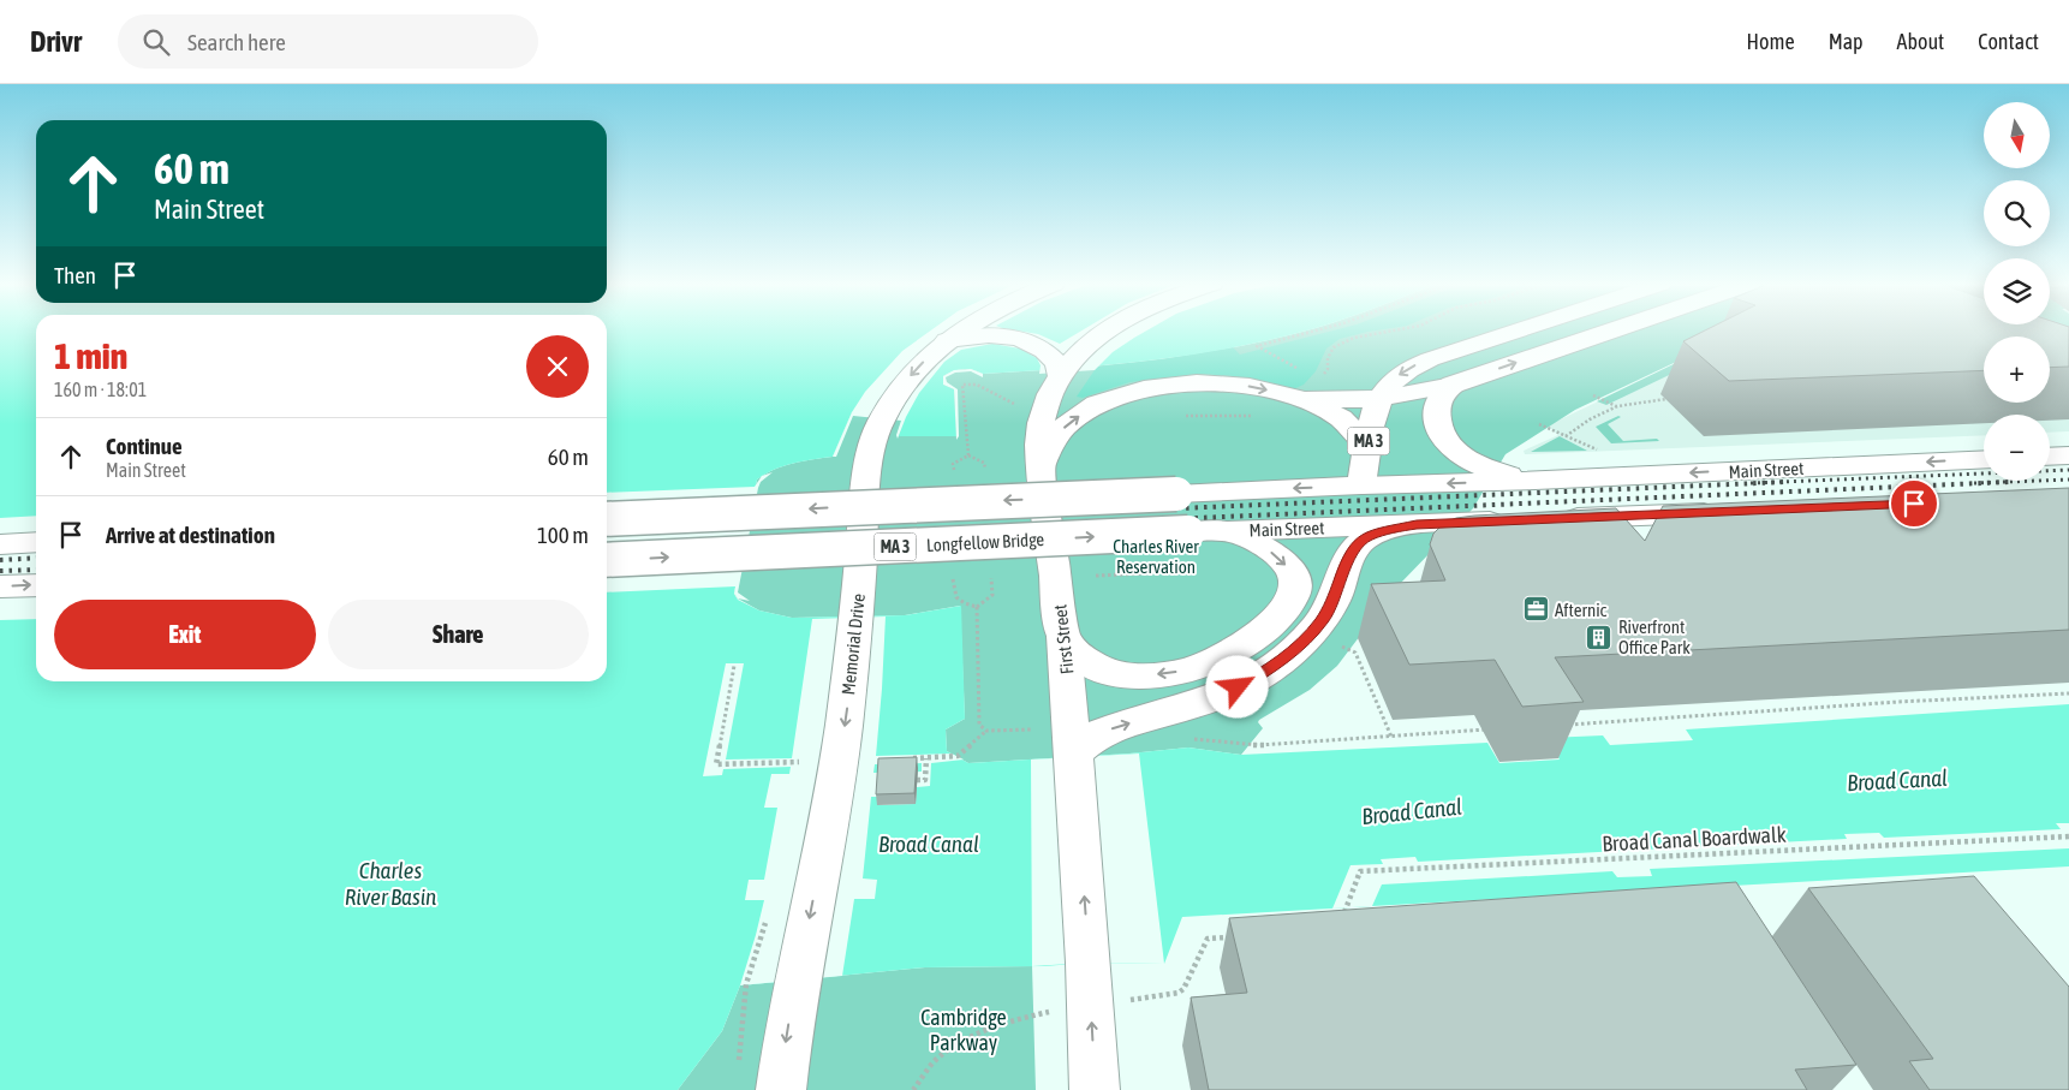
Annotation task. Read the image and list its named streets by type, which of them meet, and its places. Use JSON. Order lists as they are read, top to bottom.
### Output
{
  "streets": {
    "main road": [
      "MA 3",
      "Main Street",
      "Longfellow Bridge",
      "First Street",
      "Memorial Drive"
    ],
    "path": ["Broad Canal Boardwalk"]
  },
  "crossings": [
    ["MA 3", "Main Street"],
    ["MA 3", "First Street"],
    ["Main Street", "Longfellow Bridge"]
  ],
  "one_way": ["Longfellow Bridge", "First Street", "Memorial Drive"],
  "water": ["Broad Canal", "Charles River Basin"],
  "parks": ["Charles River Reservation", "Cambridge Parkway"],
  "places": {
    "office": ["Afternic"],
    "building": ["Riverfront Office Park"]
  },
  "north": "bottom",
  "page": {
    "header": "Drivr",
    "search": "Search here",
    "nav": [
      "Home",
      "Map",
      "About",
      "Contact"
    ],
    "map_buttons": ["+", "−"],
    "turn": ["60 m", "Main Street"],
    "then": "Then",
    "heading": ["1 min", "160 m · 18:01"],
    "list": [
      {
        "name": "Continue",
        "note": "Main Street",
        "value": "60 m"
      },
      {
        "name": "Arrive at destination",
        "value": "100 m"
      }
    ],
    "buttons": ["Exit", "Share"]
  }
}
